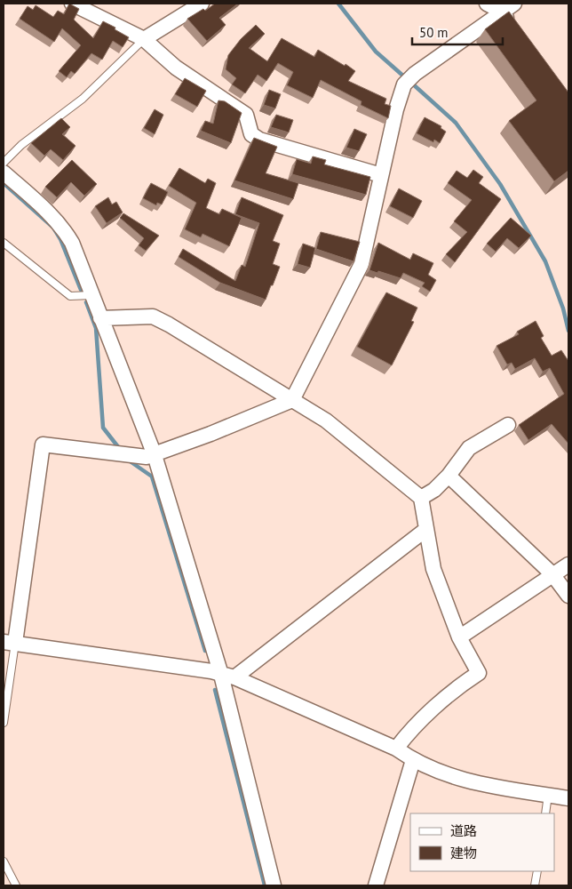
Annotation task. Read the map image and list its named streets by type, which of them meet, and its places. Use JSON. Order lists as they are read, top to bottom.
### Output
{
  "legend": ["道路", "建物"],
  "scale_bar": "50 m"
}
